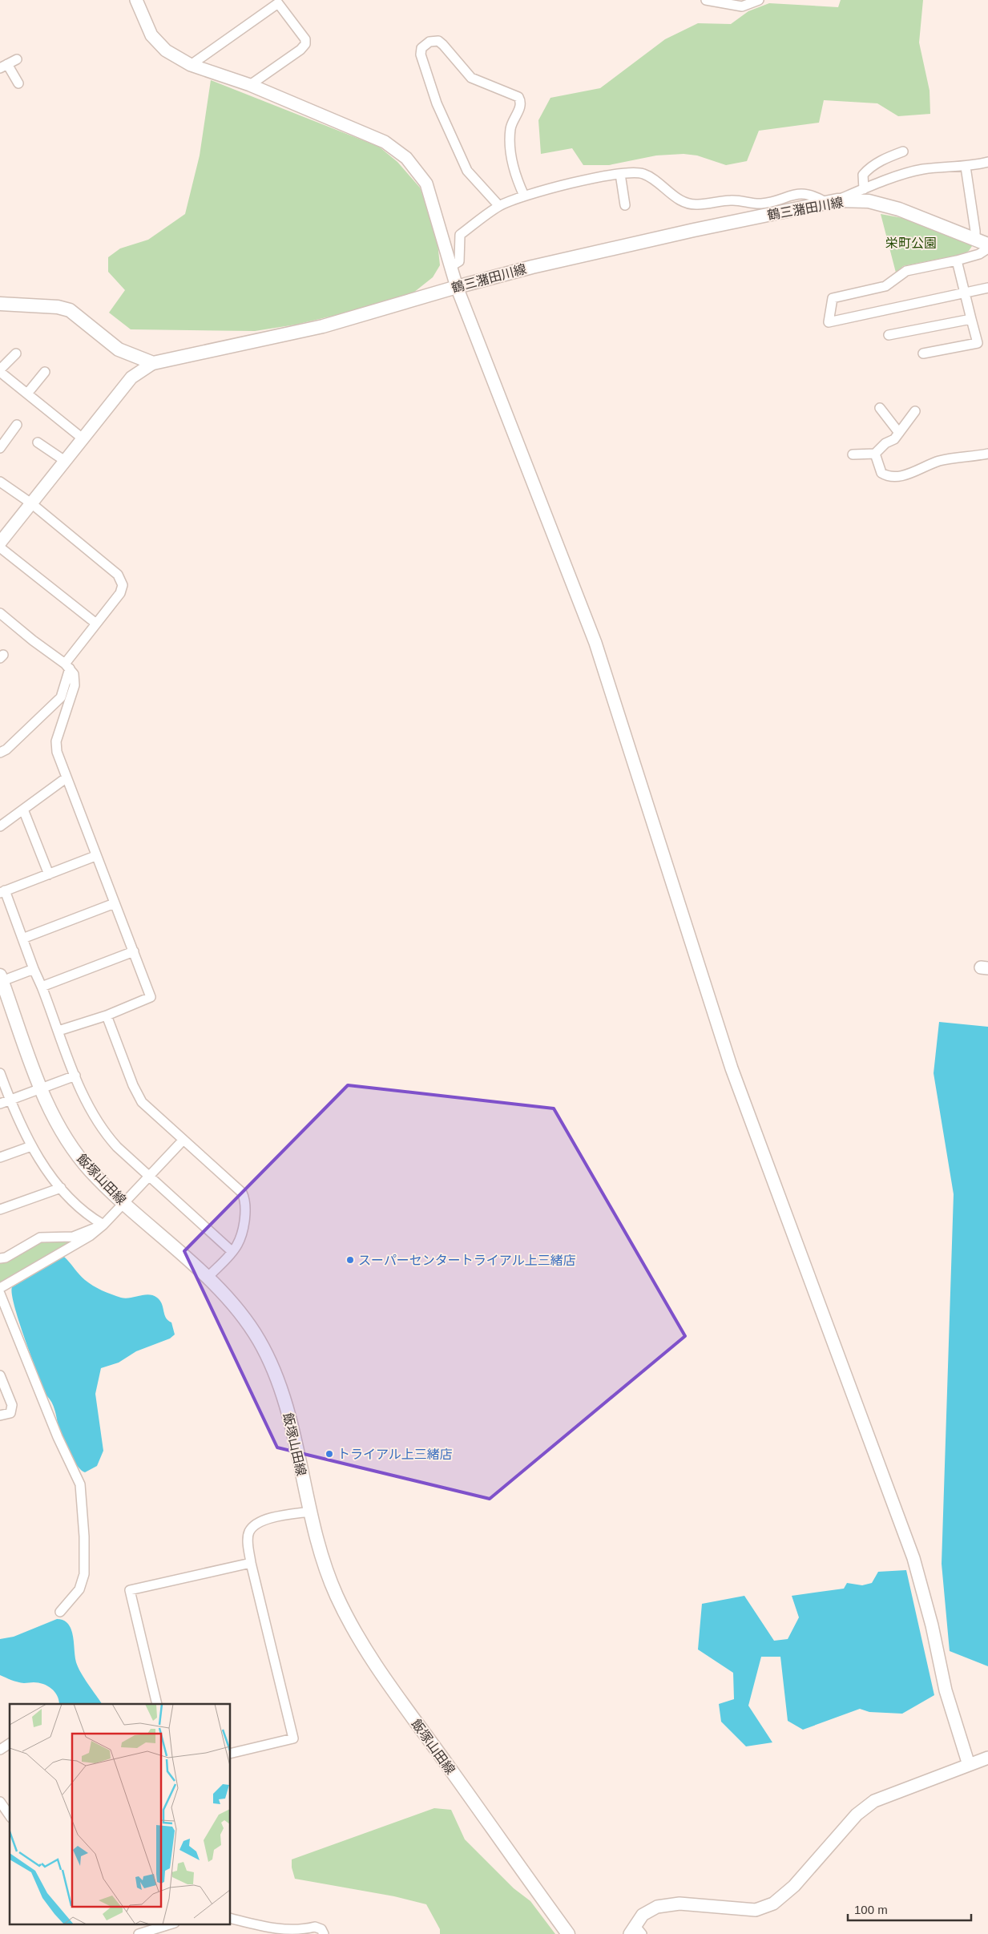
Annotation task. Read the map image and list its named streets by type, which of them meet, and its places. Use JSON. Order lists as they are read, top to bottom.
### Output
{
  "streets": {
    "main road": ["鶴三潴田川線", "飯塚山田線"]
  },
  "parks": ["栄町公園"],
  "places": ["スーパーセンタートライアル上三緒店", "トライアル上三緒店"],
  "scale_bar": "100 m"
}
